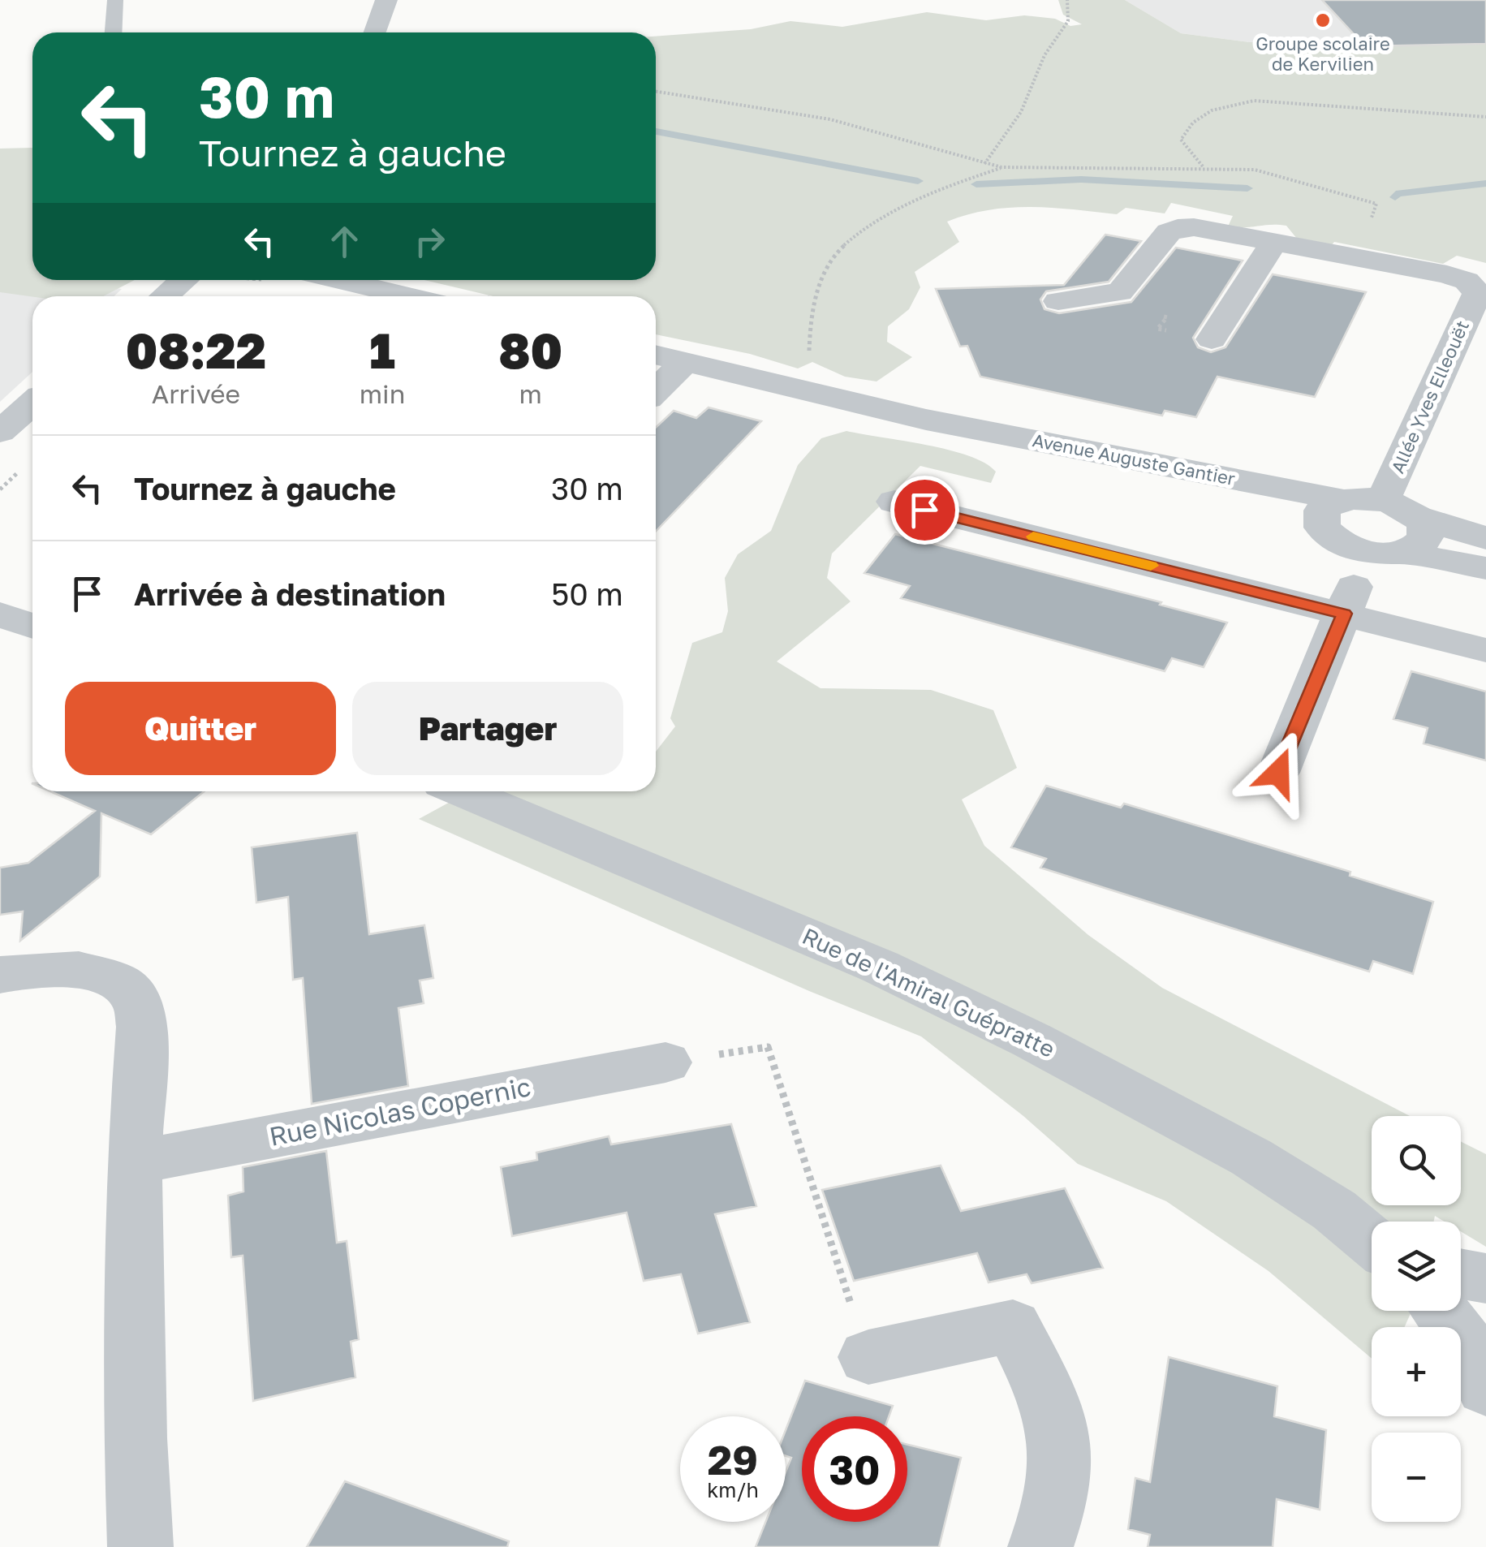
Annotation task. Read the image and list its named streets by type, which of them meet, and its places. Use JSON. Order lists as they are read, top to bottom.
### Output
{
  "streets": {
    "street": [
      "Allée Yves Elleouët",
      "Avenue Auguste Gantier",
      "Rue de l'Amiral Guépratte",
      "Rue Nicolas Copernic"
    ]
  },
  "places": ["Groupe scolaire de Kervilien"],
  "page": {
    "turn": ["30 m", "Tournez à gauche"],
    "eta": [
      "08:22",
      "Arrivée",
      "1",
      "min",
      "80",
      "m"
    ],
    "list": [
      {
        "name": "Tournez à gauche",
        "value": "30 m"
      },
      {
        "name": "Arrivée à destination",
        "value": "50 m"
      }
    ],
    "buttons": ["Quitter", "Partager"],
    "map_buttons": ["+", "−"],
    "speed": "29 km/h",
    "limit": "30"
  }
}
